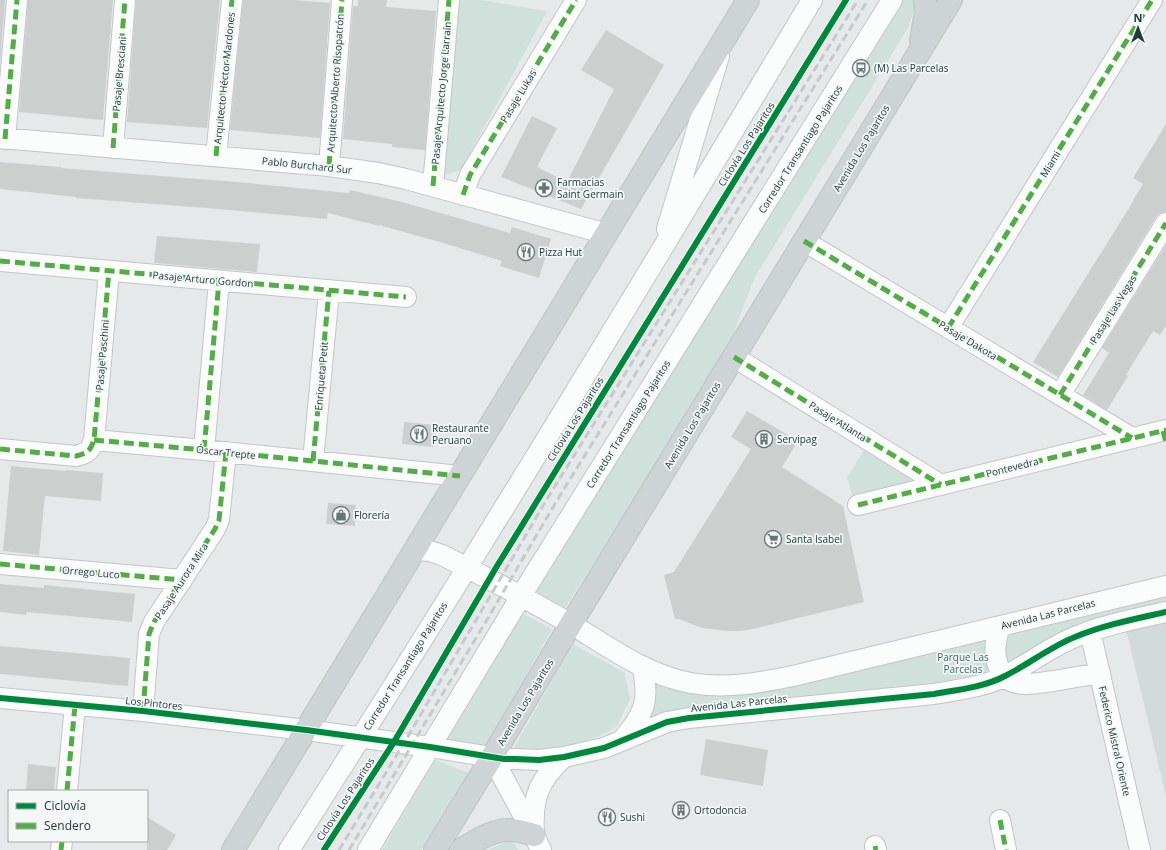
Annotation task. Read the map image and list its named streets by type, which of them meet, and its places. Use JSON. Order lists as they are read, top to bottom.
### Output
{
  "streets": {
    "main road": ["Avenida Los Pajaritos"],
    "street": [
      "Pasaje Bresciani",
      "Arquitecto Héctor Mardones",
      "Arquitecto Alberto Risopatrón",
      "Pasaje Arquitecto Jorge Larraín",
      "Pasaje Lukas",
      "Corredor Transantiago Pajaritos",
      "Miami",
      "Pablo Burchard Sur",
      "Pasaje Arturo Gordon",
      "Pasaje Las Vegas",
      "Pasaje Dakota",
      "Pasaje Paschini",
      "Enriqueta Petit",
      "Pasaje Atlanta",
      "Óscar Trepte",
      "Pontevedra",
      "Orrego Luco",
      "Pasaje Aurora Mira",
      "Avenida Las Parcelas",
      "Los Pintores",
      "Federico Mistral Oriente"
    ],
    "cycle path": ["Ciclovía Los Pajaritos"]
  },
  "crossings": [
    ["Pasaje Bresciani", "Pablo Burchard Sur"],
    ["Arquitecto Héctor Mardones", "Pablo Burchard Sur"],
    ["Arquitecto Alberto Risopatrón", "Pablo Burchard Sur"],
    ["Pasaje Arquitecto Jorge Larraín", "Pablo Burchard Sur"],
    ["Pasaje Lukas", "Pablo Burchard Sur"],
    ["Avenida Los Pajaritos", "Pasaje Dakota"],
    ["Avenida Los Pajaritos", "Pasaje Atlanta"],
    ["Avenida Los Pajaritos", "Avenida Las Parcelas"],
    ["Corredor Transantiago Pajaritos", "Avenida Las Parcelas"],
    ["Miami", "Pasaje Dakota"],
    ["Pasaje Arturo Gordon", "Pasaje Paschini"],
    ["Pasaje Arturo Gordon", "Enriqueta Petit"],
    ["Pasaje Las Vegas", "Pasaje Dakota"],
    ["Pasaje Dakota", "Pontevedra"],
    ["Pasaje Paschini", "Óscar Trepte"],
    ["Enriqueta Petit", "Óscar Trepte"],
    ["Pasaje Atlanta", "Pontevedra"],
    ["Óscar Trepte", "Pasaje Aurora Mira"],
    ["Orrego Luco", "Pasaje Aurora Mira"],
    ["Pasaje Aurora Mira", "Los Pintores"],
    ["Avenida Las Parcelas", "Los Pintores"],
    ["Avenida Las Parcelas", "Federico Mistral Oriente"]
  ],
  "parks": ["Parque Las Parcelas"],
  "places": {
    "bus stop": ["(M) Las Parcelas"],
    "pharmacy": ["Farmacias Saint Germain"],
    "restaurant": ["Pizza Hut", "Restaurante Peruano", "Sushi"],
    "building": ["Servipag", "Ortodoncia"],
    "shop": ["Florería"],
    "supermarket": ["Santa Isabel"]
  },
  "legend": ["Ciclovía", "Sendero"],
  "north": "top"
}
